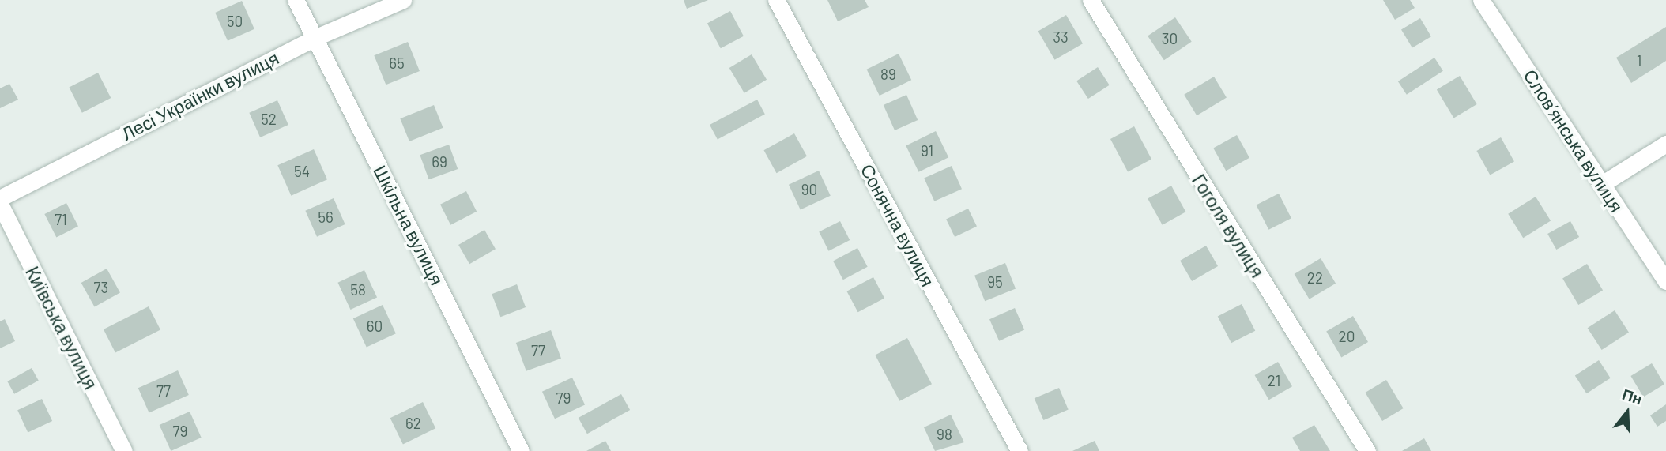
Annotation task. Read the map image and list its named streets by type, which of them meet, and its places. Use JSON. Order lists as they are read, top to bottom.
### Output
{
  "streets": {
    "street": [
      "Лесі Українки вулиця",
      "Слов’янська вулиця",
      "Шкільна вулиця",
      "Сонячна вулиця",
      "Гоголя вулиця",
      "Київська вулиця"
    ]
  },
  "crossings": [
    ["Лесі Українки вулиця", "Шкільна вулиця"]
  ],
  "house_numbers": [
    "50",
    "33",
    "30",
    "1",
    "65",
    "89",
    "52",
    "91",
    "69",
    "54",
    "90",
    "56",
    "71",
    "22",
    "95",
    "73",
    "58",
    "60",
    "20",
    "77",
    "21",
    "77",
    "79",
    "62",
    "79",
    "98"
  ],
  "north": "top"
}
